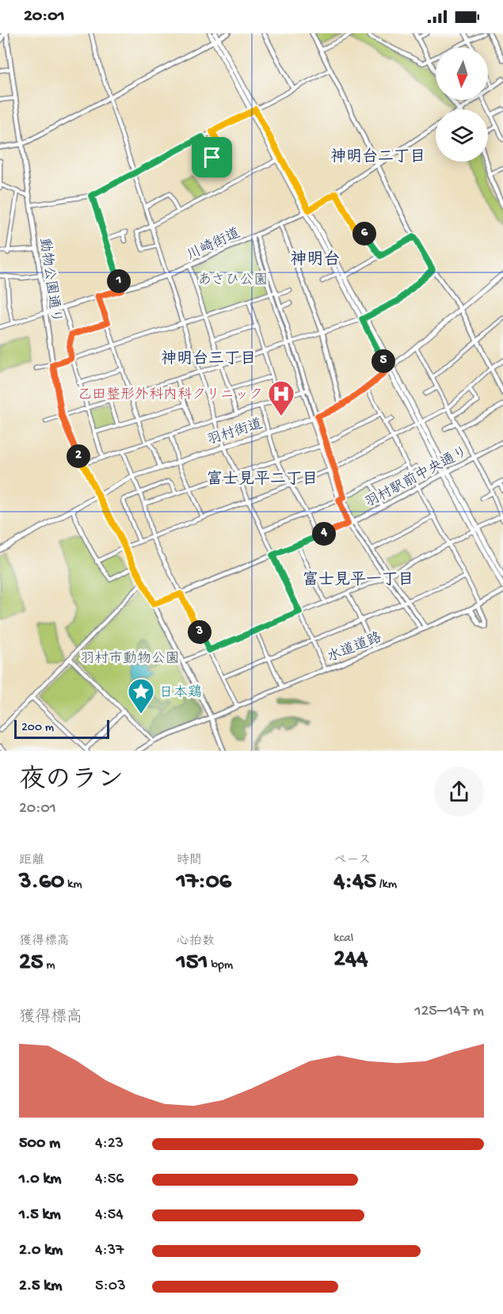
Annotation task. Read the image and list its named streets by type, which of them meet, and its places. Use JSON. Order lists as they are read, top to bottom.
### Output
{
  "streets": {
    "main road": ["羽村街道"],
    "street": [
      "川崎街道",
      "動物公園通り",
      "羽村駅前中央通り",
      "水道道路"
    ]
  },
  "crossings": [
    ["川崎街道", "動物公園通り"],
    ["動物公園通り", "羽村街道"],
    ["動物公園通り", "羽村駅前中央通り"],
    ["動物公園通り", "水道道路"]
  ],
  "districts": [
    "神明台二丁目",
    "神明台",
    "神明台三丁目",
    "富士見平二丁目",
    "富士見平一丁目"
  ],
  "parks": ["あさひ公園", "羽村市動物公園"],
  "places": {
    "hospital": ["乙田整形外科内科クリニック"],
    "place": ["日本鶏"]
  },
  "scale_bar": "200 m",
  "north": "bottom",
  "page": {
    "status": "20:01",
    "pins": [
      "6",
      "1",
      "5",
      "2",
      "4",
      "3"
    ],
    "scale": "200 m",
    "heading": ["夜のラン", "20:01"],
    "stats": [
      ["距離", "3.60 km"],
      ["時間", "17:06"],
      ["ペース", "4:45 /km"],
      ["獲得標高", "25 m"],
      ["心拍数", "151 bpm"],
      ["kcal", "244"]
    ],
    "chart": ["獲得標高", "125–147 m"],
    "list": [
      {
        "name": "500 m",
        "note": "4:23"
      },
      {
        "name": "1.0 km",
        "note": "4:56"
      },
      {
        "name": "1.5 km",
        "note": "4:54"
      },
      {
        "name": "2.0 km",
        "note": "4:37"
      },
      {
        "name": "2.5 km",
        "note": "5:03"
      }
    ]
  }
}
